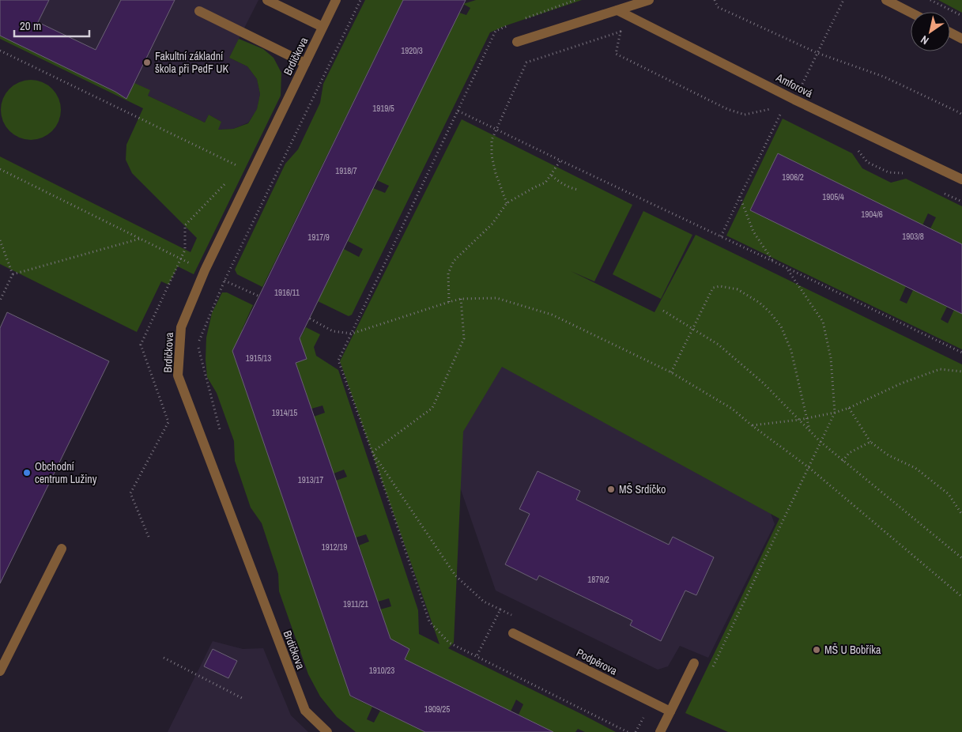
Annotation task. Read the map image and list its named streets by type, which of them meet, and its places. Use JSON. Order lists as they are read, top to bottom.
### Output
{
  "streets": {
    "street": ["Brdičkova", "Amforová", "Podpěrova"]
  },
  "places": [
    "Fakultní základní škola při PedF UK",
    "Obchodní centrum Lužiny",
    "MŠ Srdíčko",
    "MŠ U Bobříka"
  ],
  "house_numbers": [
    "1920/3",
    "1919/5",
    "1918/7",
    "1906/2",
    "1905/4",
    "1904/6",
    "1903/8",
    "1917/9",
    "1916/11",
    "1915/13",
    "1914/15",
    "1913/17",
    "1912/19",
    "1879/2",
    "1911/21",
    "1910/23",
    "1909/25"
  ],
  "scale_bar": "20 m",
  "north": "bottom left"
}
